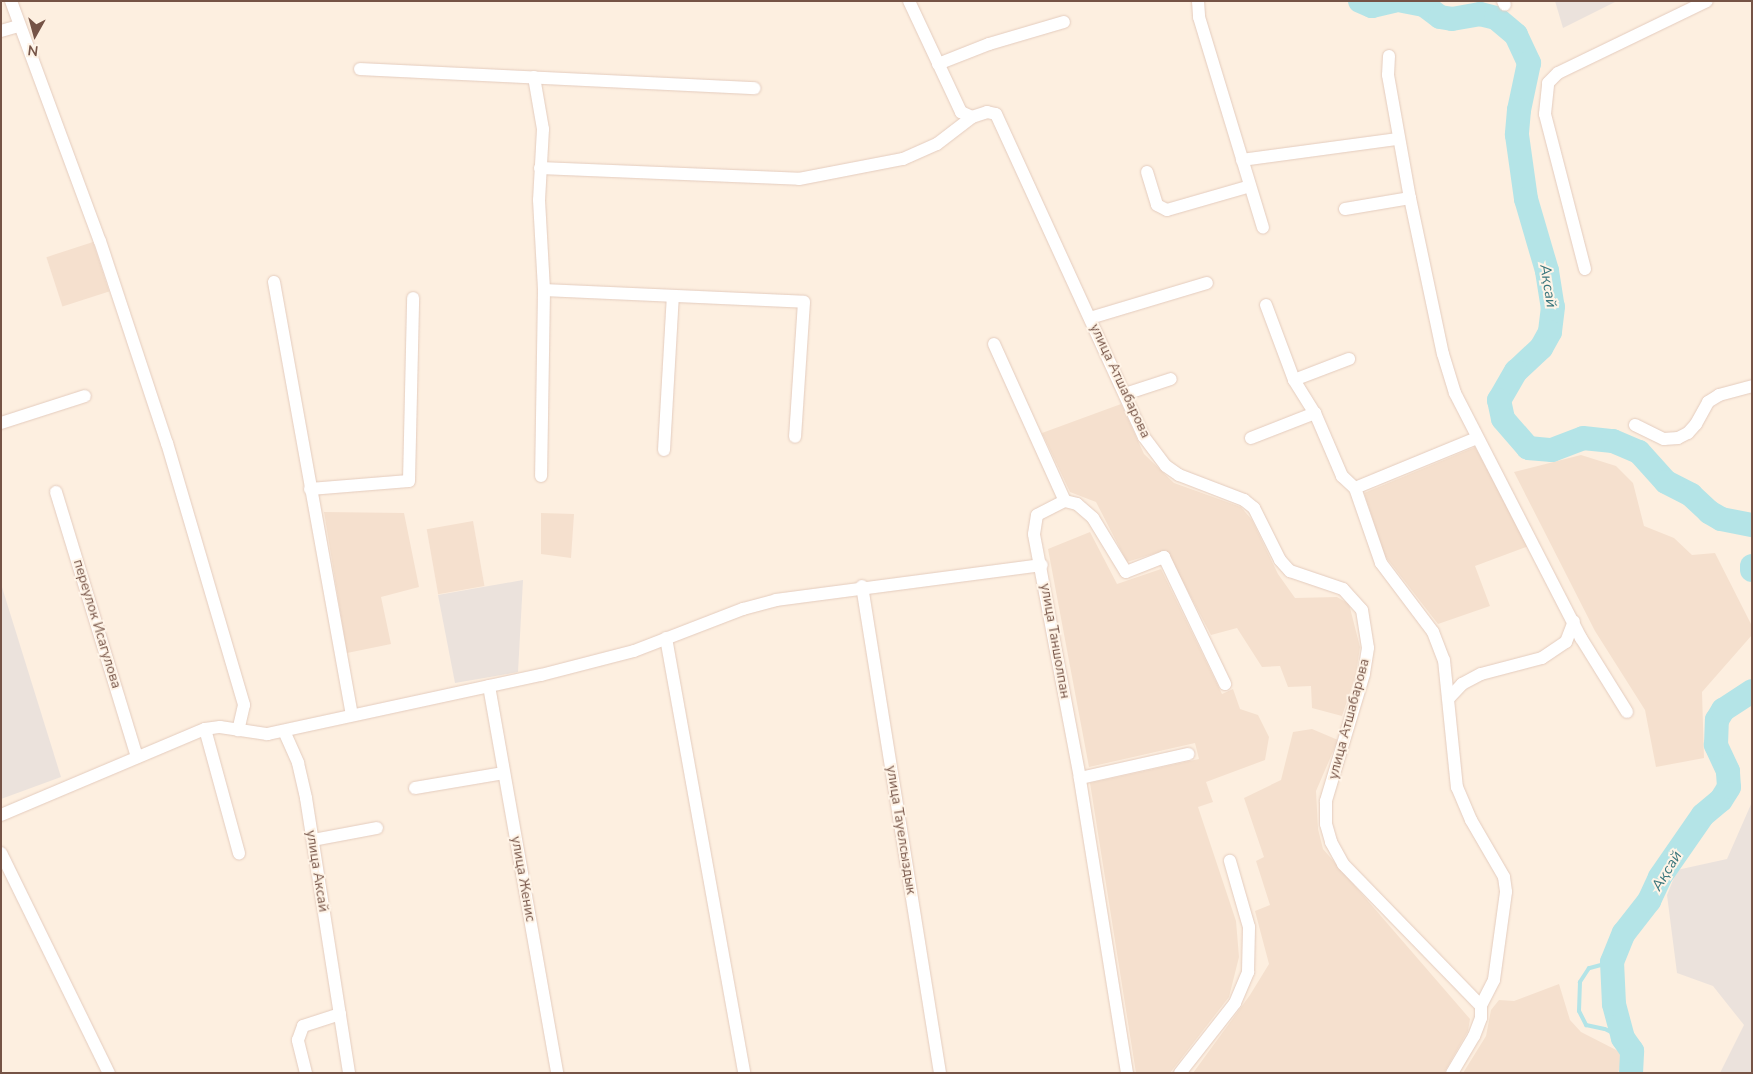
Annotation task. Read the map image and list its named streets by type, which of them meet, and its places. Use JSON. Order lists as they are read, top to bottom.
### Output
{
  "streets": {
    "street": [
      "улица Атшабарова",
      "переулок Исагулова",
      "улица Таншолпан",
      "улица Тауелсыздык",
      "улица Аксай",
      "улица Женис"
    ]
  },
  "water": ["Ақсай"],
  "north": "bottom"
}
